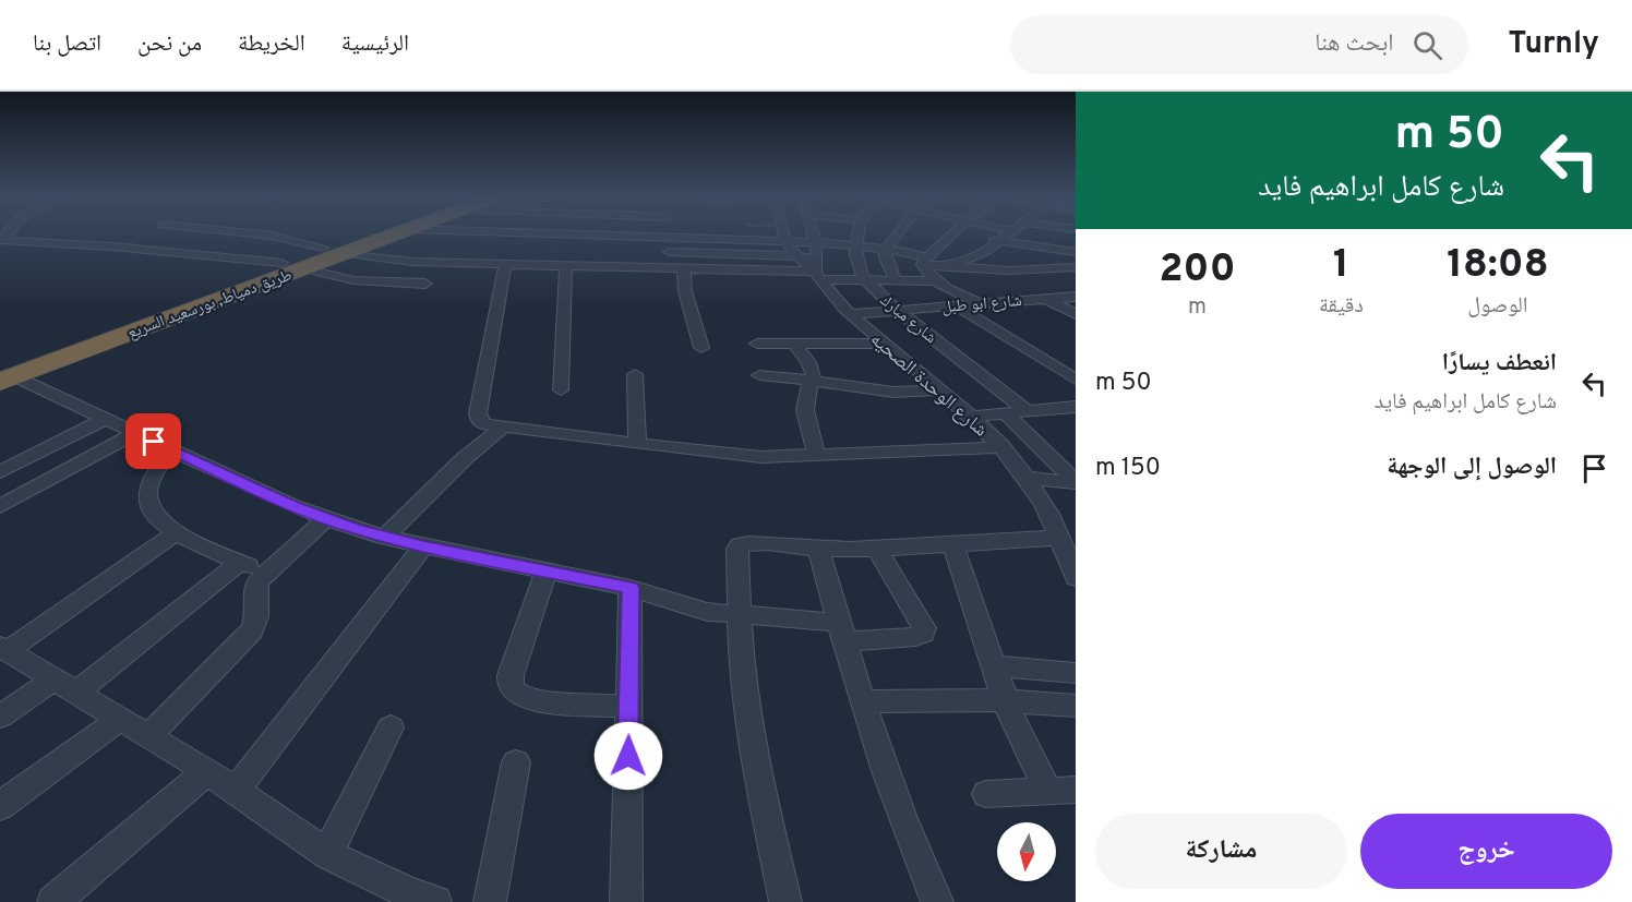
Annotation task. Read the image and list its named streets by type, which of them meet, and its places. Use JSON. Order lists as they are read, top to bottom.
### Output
{
  "streets": {
    "highway": ["طريق دمياط, بورسعيد السريع"],
    "street": ["شارع ابو طبل", "شارع مبارك", "شارع الوحدة الصحيه"]
  },
  "crossings": [
    ["شارع ابو طبل", "شارع مبارك"],
    ["شارع ابو طبل", "شارع الوحدة الصحيه"]
  ],
  "north": "bottom",
  "page": {
    "header": "Turnly",
    "search": "ابحث هنا",
    "nav": [
      "الرئيسية",
      "الخريطة",
      "من نحن",
      "اتصل بنا"
    ],
    "turn": ["50 m", "شارع كامل ابراهيم فايد"],
    "eta": [
      "18:08",
      "الوصول",
      "1",
      "دقيقة",
      "200",
      "m"
    ],
    "list": [
      {
        "name": "انعطف يسارًا",
        "note": "شارع كامل ابراهيم فايد",
        "value": "50 m"
      },
      {
        "name": "الوصول إلى الوجهة",
        "value": "150 m"
      }
    ],
    "buttons": ["خروج", "مشاركة"]
  }
}
